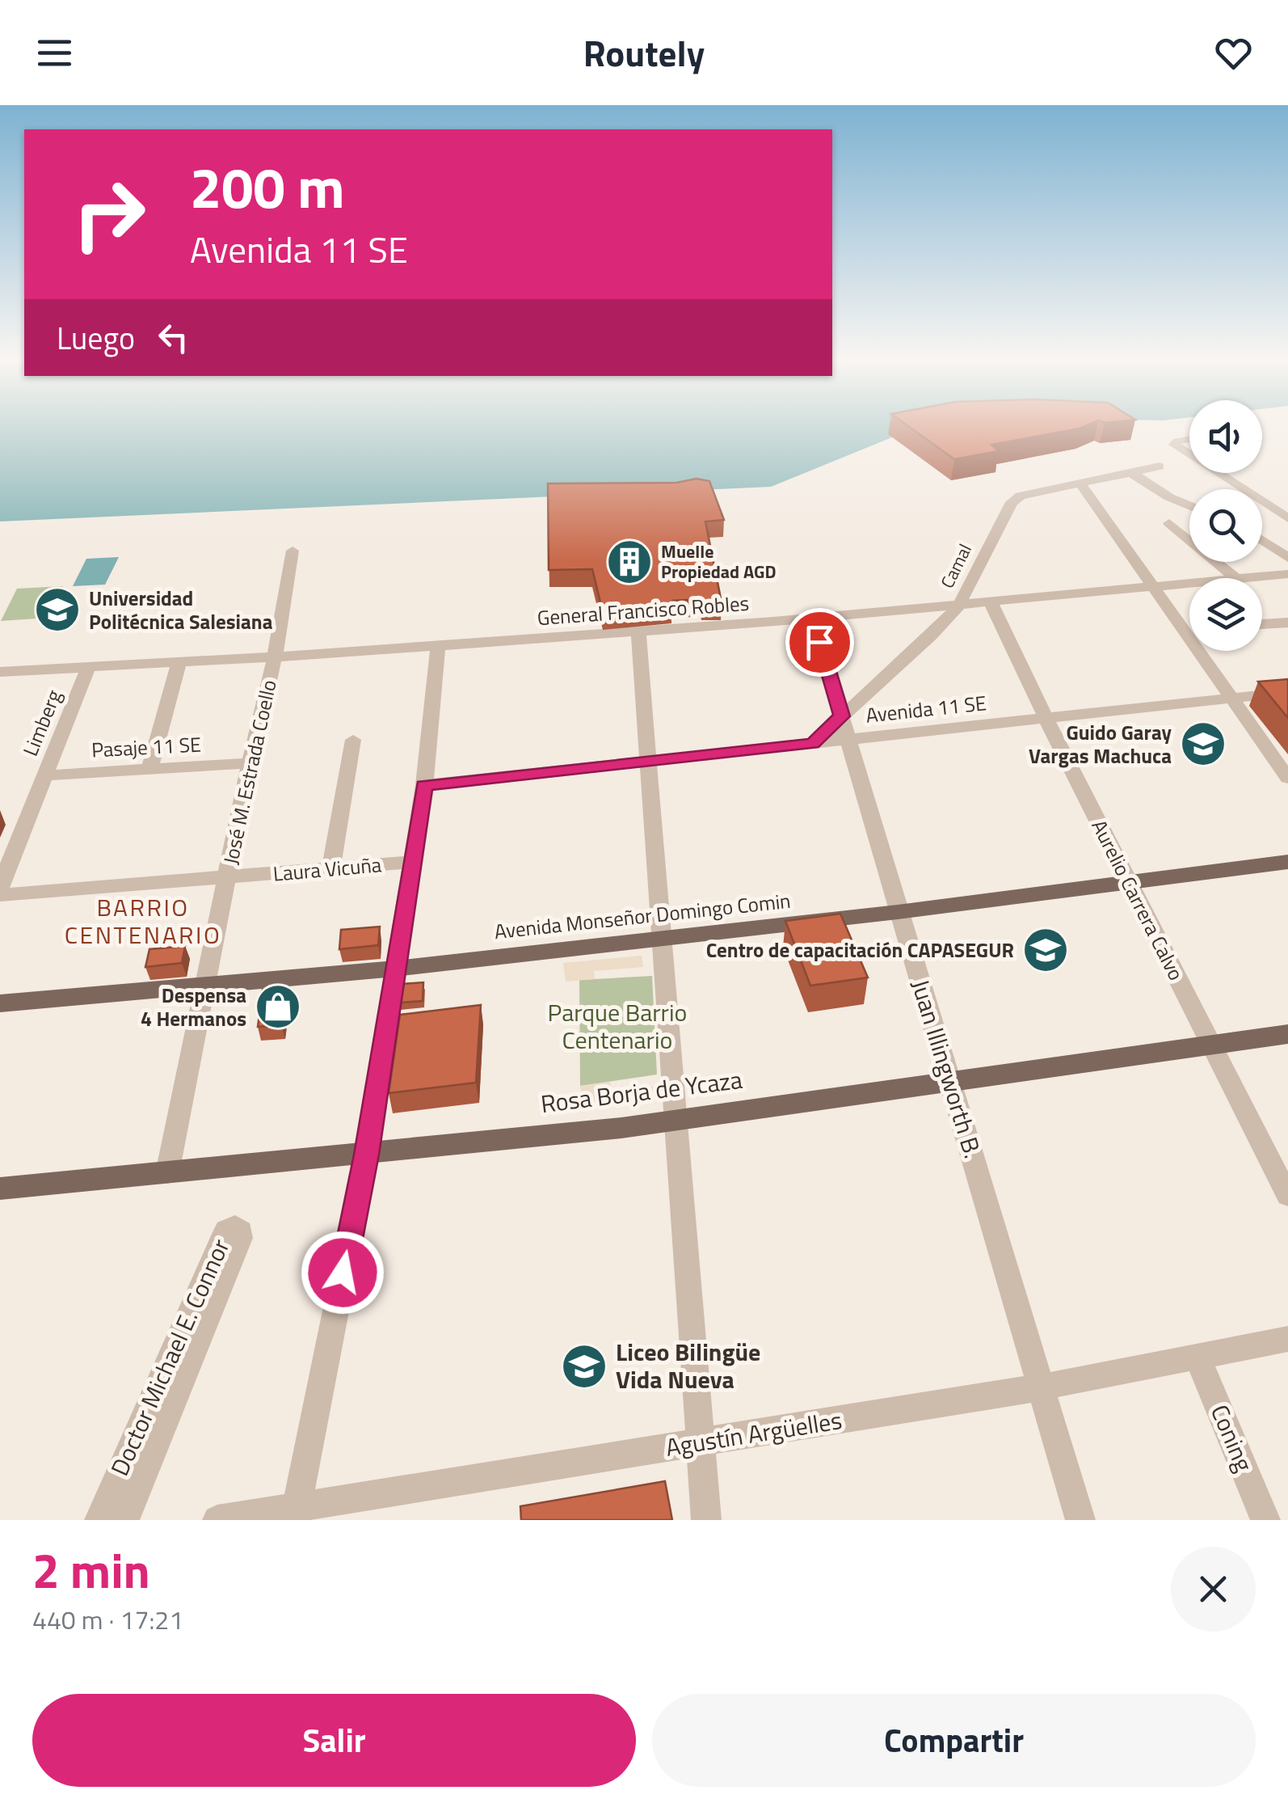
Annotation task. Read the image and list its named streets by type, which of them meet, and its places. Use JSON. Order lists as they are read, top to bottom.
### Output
{
  "streets": {
    "main road": ["Avenida Monseñor Domingo Comin", "Rosa Borja de Ycaza"],
    "street": [
      "Camal",
      "General Francisco Robles",
      "Avenida 11 SE",
      "Limberg",
      "Pasaje 11 SE",
      "José M. Estrada Coello",
      "Laura Vicuña",
      "Aurelio Carrera Calvo",
      "Juan Illingworth B.",
      "Doctor Michael E. Connor",
      "Agustín Argüelles",
      "Coning"
    ]
  },
  "crossings": [
    ["Camal", "General Francisco Robles"],
    ["Camal", "Avenida 11 SE"],
    ["Camal", "Juan Illingworth B."],
    ["General Francisco Robles", "Limberg"],
    ["General Francisco Robles", "José M. Estrada Coello"],
    ["General Francisco Robles", "Aurelio Carrera Calvo"],
    ["General Francisco Robles", "Juan Illingworth B."],
    ["Avenida 11 SE", "Aurelio Carrera Calvo"],
    ["Avenida 11 SE", "Juan Illingworth B."],
    ["Limberg", "Pasaje 11 SE"],
    ["Pasaje 11 SE", "José M. Estrada Coello"],
    ["José M. Estrada Coello", "Laura Vicuña"],
    ["José M. Estrada Coello", "Avenida Monseñor Domingo Comin"],
    ["José M. Estrada Coello", "Rosa Borja de Ycaza"],
    ["Aurelio Carrera Calvo", "Avenida Monseñor Domingo Comin"],
    ["Aurelio Carrera Calvo", "Rosa Borja de Ycaza"],
    ["Avenida Monseñor Domingo Comin", "Juan Illingworth B."],
    ["Juan Illingworth B.", "Rosa Borja de Ycaza"],
    ["Juan Illingworth B.", "Agustín Argüelles"],
    ["Agustín Argüelles", "Coning"]
  ],
  "districts": ["BARRIO CENTENARIO"],
  "parks": ["Parque Barrio Centenario"],
  "places": {
    "building": ["Muelle Propiedad AGD"],
    "school or university": [
      "Universidad Politécnica Salesiana",
      "Guido Garay Vargas Machuca",
      "Centro de capacitación CAPASEGUR",
      "Liceo Bilingüe Vida Nueva"
    ],
    "shop": ["Despensa 4 Hermanos"]
  },
  "page": {
    "header": "Routely",
    "turn": ["200 m", "Avenida 11 SE"],
    "then": "Luego",
    "heading": ["2 min", "440 m · 17:21"],
    "buttons": ["Salir", "Compartir"]
  }
}
